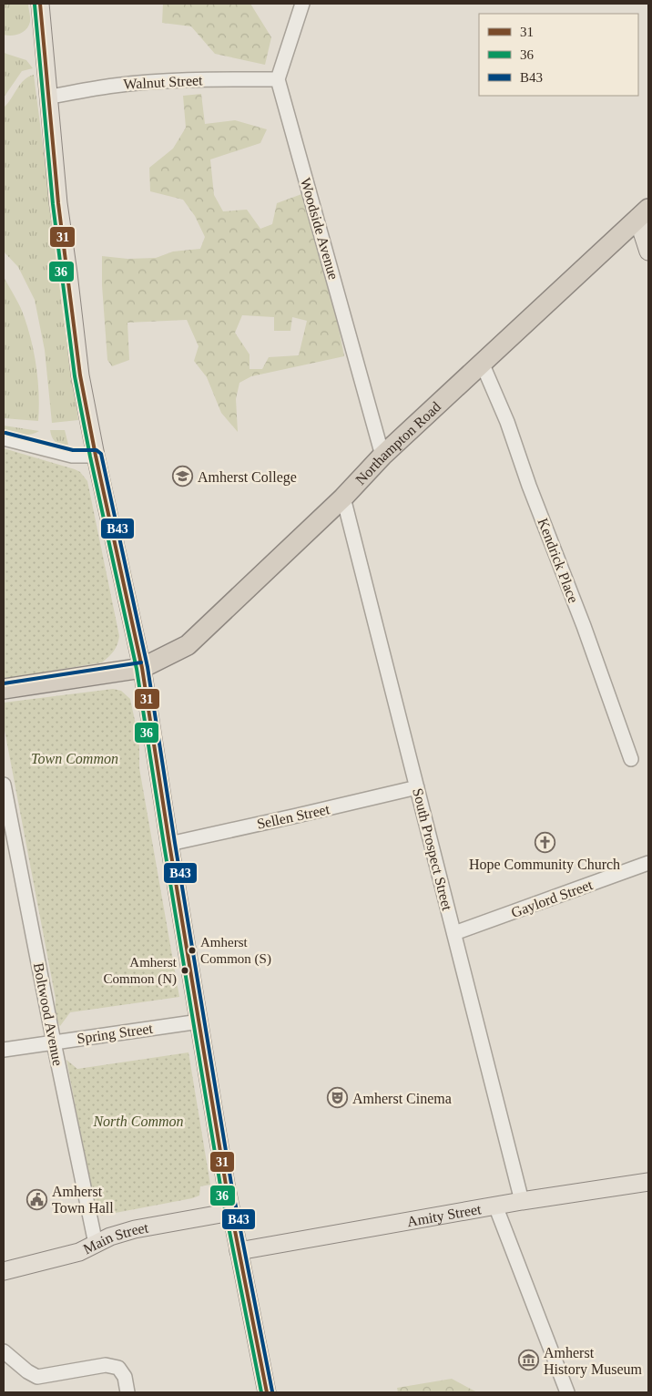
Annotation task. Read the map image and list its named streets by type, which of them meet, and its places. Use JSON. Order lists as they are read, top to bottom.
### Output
{
  "streets": {
    "highway": ["Northampton Road"],
    "main road": ["Amity Street", "Main Street"],
    "street": [
      "Walnut Street",
      "Woodside Avenue",
      "Kendrick Place",
      "Sellen Street",
      "South Prospect Street",
      "Gaylord Street",
      "Boltwood Avenue",
      "Spring Street"
    ]
  },
  "crossings": [
    ["Walnut Street", "Woodside Avenue"],
    ["Woodside Avenue", "Northampton Road"],
    ["Northampton Road", "Kendrick Place"],
    ["Northampton Road", "South Prospect Street"],
    ["Sellen Street", "South Prospect Street"],
    ["South Prospect Street", "Gaylord Street"],
    ["South Prospect Street", "Amity Street"],
    ["Boltwood Avenue", "Spring Street"],
    ["Boltwood Avenue", "Main Street"]
  ],
  "parks": ["Town Common", "North Common"],
  "places": {
    "school or university": ["Amherst College"],
    "church": ["Hope Community Church"],
    "other": ["Amherst Common (S)", "Amherst Common (N)"],
    "theatre": ["Amherst Cinema"],
    "public building": ["Amherst Town Hall"],
    "museum": ["Amherst History Museum"]
  },
  "lines": ["transit line 31", "transit line 36", "transit line B43"],
  "legend": ["31", "36", "B43"]
}
